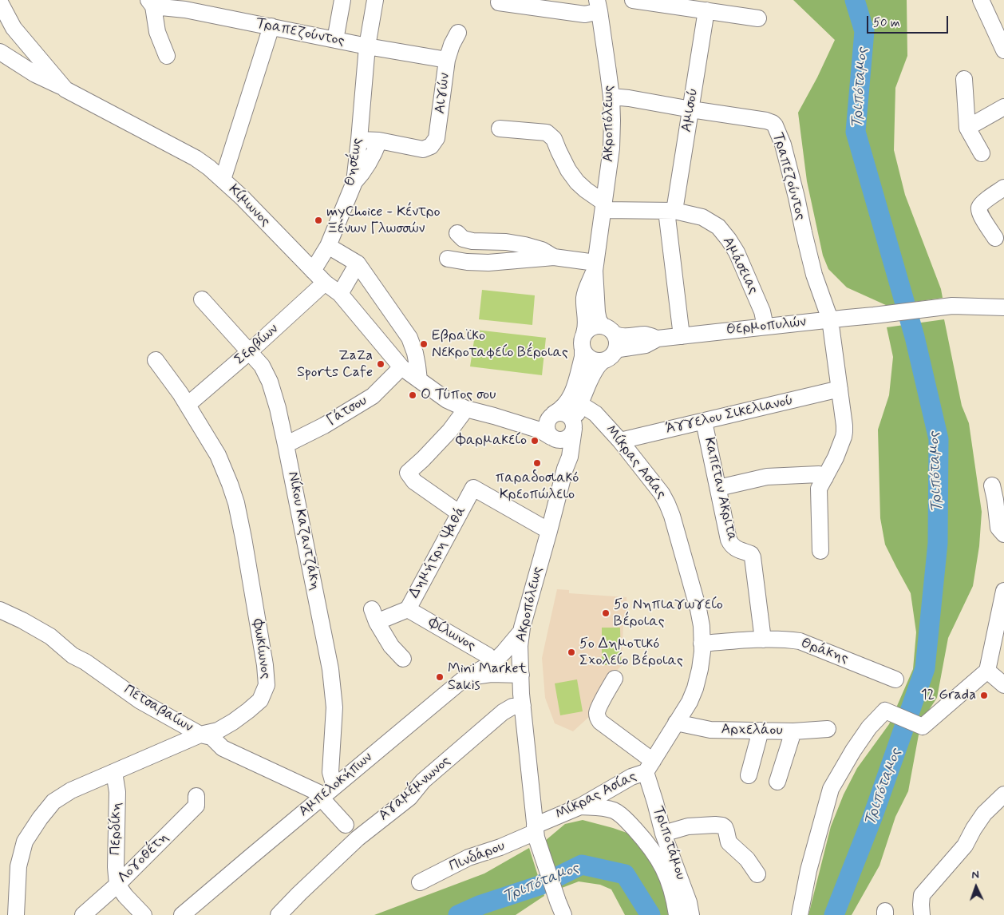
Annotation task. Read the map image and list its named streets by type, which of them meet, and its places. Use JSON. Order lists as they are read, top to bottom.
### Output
{
  "streets": {
    "street": [
      "Τραπεζούντος",
      "Αιγών",
      "Αμισού",
      "Ακροπόλεως",
      "Θησέως",
      "Κίμωνος",
      "Αμάσειας",
      "Θερμοπυλών",
      "Σερβίων",
      "Γάτσου",
      "Άγγελου Σικελιανού",
      "Μίκρας Ασίας",
      "Καπεταν Ακριτα",
      "Νίκου Καζαντζάκη",
      "Δημήτρη Ψαθά",
      "Φίλωνος",
      "Φωκίωνος",
      "Θράκης",
      "Πετσαβαίων",
      "Αρχελάου",
      "Αμπελοκήπων",
      "Αγαμέμνωνος",
      "Περδίκη",
      "Τριποτάμου",
      "Πινδάρου",
      "Λογοθέτη"
    ]
  },
  "crossings": [
    ["Τραπεζούντος", "Αιγών"],
    ["Τραπεζούντος", "Αμισού"],
    ["Τραπεζούντος", "Ακροπόλεως"],
    ["Τραπεζούντος", "Θησέως"],
    ["Τραπεζούντος", "Θερμοπυλών"],
    ["Τραπεζούντος", "Άγγελου Σικελιανού"],
    ["Αμισού", "Αμάσειας"],
    ["Αμισού", "Θερμοπυλών"],
    ["Ακροπόλεως", "Κίμωνος"],
    ["Ακροπόλεως", "Αμάσειας"],
    ["Ακροπόλεως", "Θερμοπυλών"],
    ["Ακροπόλεως", "Μίκρας Ασίας"],
    ["Ακροπόλεως", "Δημήτρη Ψαθά"],
    ["Ακροπόλεως", "Αμπελοκήπων"],
    ["Ακροπόλεως", "Αγαμέμνωνος"],
    ["Ακροπόλεως", "Πινδάρου"],
    ["Θησέως", "Κίμωνος"],
    ["Κίμωνος", "Σερβίων"],
    ["Κίμωνος", "Γάτσου"],
    ["Αμάσειας", "Θερμοπυλών"],
    ["Σερβίων", "Νίκου Καζαντζάκη"],
    ["Σερβίων", "Φωκίωνος"],
    ["Γάτσου", "Νίκου Καζαντζάκη"],
    ["Άγγελου Σικελιανού", "Μίκρας Ασίας"],
    ["Άγγελου Σικελιανού", "Καπεταν Ακριτα"],
    ["Μίκρας Ασίας", "Θράκης"],
    ["Μίκρας Ασίας", "Αρχελάου"],
    ["Μίκρας Ασίας", "Τριποτάμου"],
    ["Μίκρας Ασίας", "Πινδάρου"],
    ["Καπεταν Ακριτα", "Θράκης"],
    ["Νίκου Καζαντζάκη", "Πετσαβαίων"],
    ["Νίκου Καζαντζάκη", "Αμπελοκήπων"],
    ["Δημήτρη Ψαθά", "Φίλωνος"],
    ["Φίλωνος", "Αμπελοκήπων"],
    ["Φωκίωνος", "Πετσαβαίων"],
    ["Φωκίωνος", "Περδίκη"],
    ["Πετσαβαίων", "Αμπελοκήπων"],
    ["Περδίκη", "Λογοθέτη"]
  ],
  "water": ["Τριπόταμος"],
  "places": [
    "myChoice - Κέντρο Ξένων Γλωσσών",
    "Εβραϊκο Νεκροταφείο Βέροιας",
    "ZaZa Sports Cafe",
    "Ο Τύπος σου",
    "Φαρμακείο",
    "παραδοσιακό Κρεοπώλειο",
    "5ο Νηπιαγωγείο Βέροιας",
    "5ο Δημοτικό Σχολείο Βέροιας",
    "Mini Market Sakis",
    "12 Grada"
  ],
  "scale_bar": "50 m",
  "north": "top"
}
